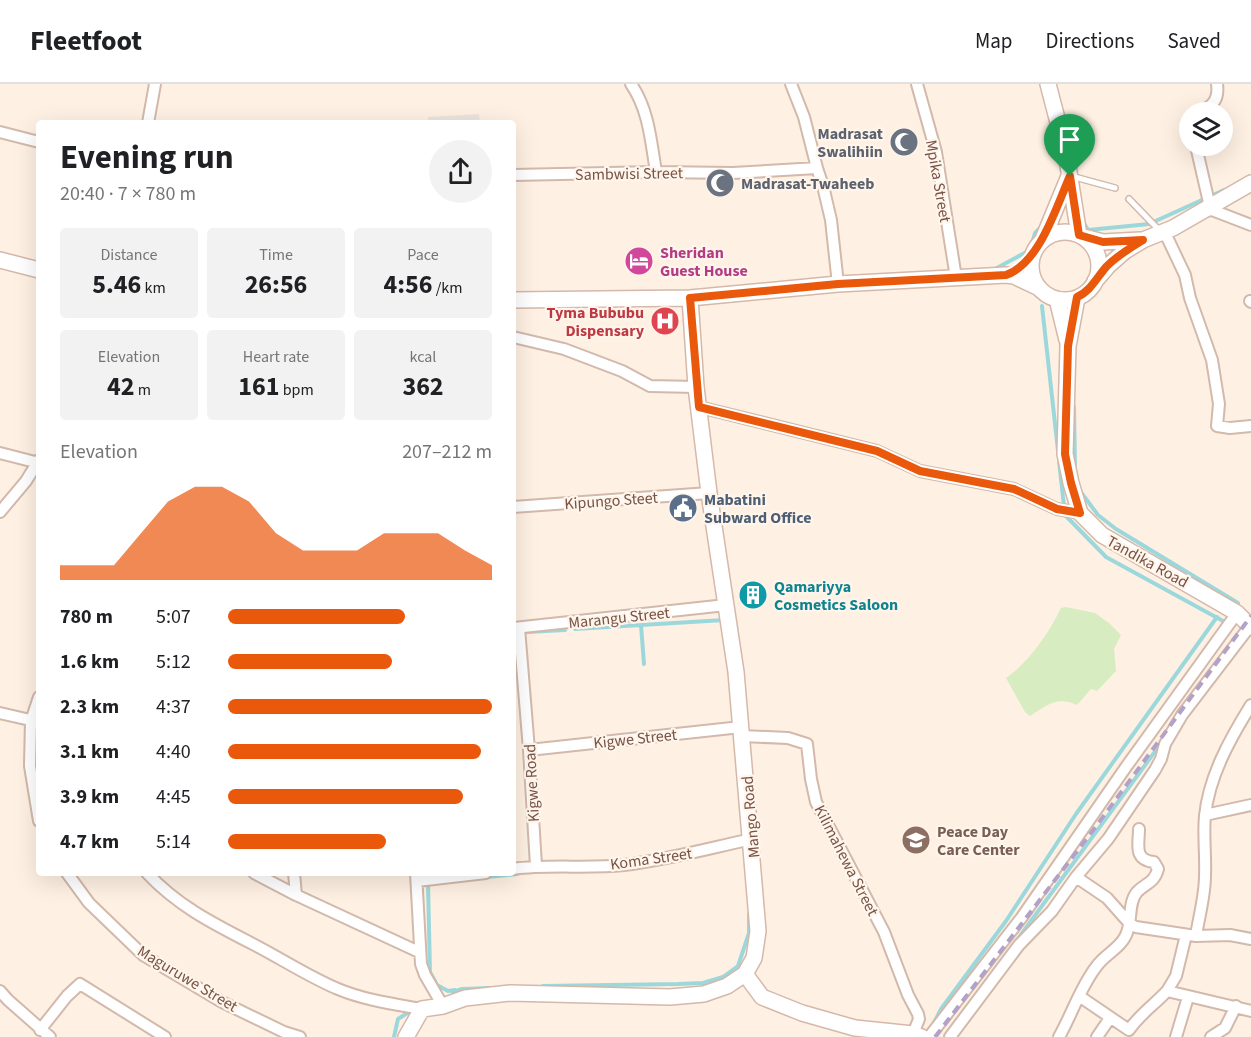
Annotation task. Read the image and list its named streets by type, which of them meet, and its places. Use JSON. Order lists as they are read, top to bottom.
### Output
{
  "streets": {
    "street": [
      "Sambwisi Street",
      "Mpika Street",
      "Kipungo Steet",
      "Tandika Road",
      "Marangu Street",
      "Kigwe Street",
      "Kigwe Road",
      "Mango Road",
      "Koma Street",
      "Kilimahewa Street",
      "Maguruwe Street"
    ]
  },
  "crossings": [
    ["Kipungo Steet", "Mango Road"],
    ["Marangu Street", "Kigwe Road"],
    ["Marangu Street", "Mango Road"],
    ["Kigwe Street", "Kigwe Road"],
    ["Kigwe Street", "Mango Road"],
    ["Kigwe Street", "Kilimahewa Street"],
    ["Kigwe Road", "Koma Street"],
    ["Mango Road", "Koma Street"],
    ["Mango Road", "Kilimahewa Street"]
  ],
  "places": {
    "mosque": ["Madrasat Swalihiin", "Madrasat-Twaheeb"],
    "hotel": ["Sheridan Guest House"],
    "hospital": ["Tyma Bububu Dispensary"],
    "public building": ["Mabatini Subward Office"],
    "building": ["Qamariyya Cosmetics Saloon"],
    "school or university": ["Peace Day Care Center"]
  },
  "page": {
    "header": "Fleetfoot",
    "nav": ["Map", "Directions", "Saved"],
    "heading": ["Evening run", "20:40 · 7 × 780 m"],
    "stats": [
      ["Distance", "5.46 km"],
      ["Time", "26:56"],
      ["Pace", "4:56 /km"],
      ["Elevation", "42 m"],
      ["Heart rate", "161 bpm"],
      ["kcal", "362"]
    ],
    "chart": ["Elevation", "207–212 m"],
    "list": [
      {
        "name": "780 m",
        "note": "5:07"
      },
      {
        "name": "1.6 km",
        "note": "5:12"
      },
      {
        "name": "2.3 km",
        "note": "4:37"
      },
      {
        "name": "3.1 km",
        "note": "4:40"
      },
      {
        "name": "3.9 km",
        "note": "4:45"
      },
      {
        "name": "4.7 km",
        "note": "5:14"
      }
    ]
  }
}
